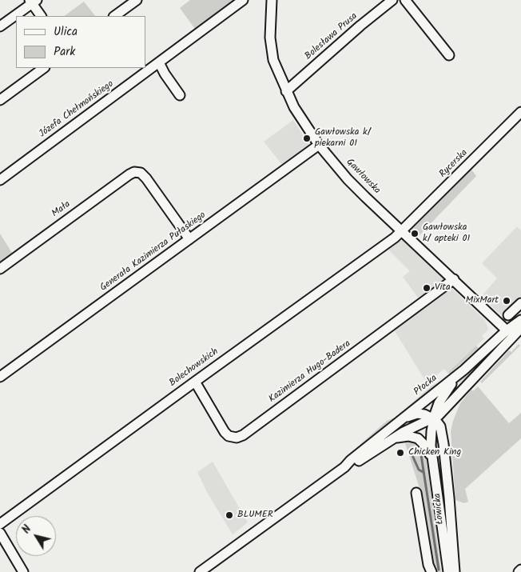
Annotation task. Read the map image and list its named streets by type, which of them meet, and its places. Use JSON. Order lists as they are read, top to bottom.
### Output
{
  "streets": {
    "street": [
      "Bolesława Prusa",
      "Józefa Chełmońskiego",
      "Rycerska",
      "Gawłowska",
      "Mała",
      "Generała Kazimierza Pułaskiego",
      "Bolechowskich",
      "Kazimierza Hugo-Badera",
      "Płocka",
      "Łowicka"
    ]
  },
  "crossings": [
    ["Bolesława Prusa", "Gawłowska"],
    ["Rycerska", "Gawłowska"],
    ["Rycerska", "Bolechowskich"],
    ["Gawłowska", "Generała Kazimierza Pułaskiego"],
    ["Gawłowska", "Bolechowskich"],
    ["Gawłowska", "Kazimierza Hugo-Badera"],
    ["Gawłowska", "Płocka"],
    ["Mała", "Generała Kazimierza Pułaskiego"],
    ["Bolechowskich", "Kazimierza Hugo-Badera"],
    ["Płocka", "Łowicka"]
  ],
  "places": [
    "Gawłowska k/ piekarni 01",
    "Gawłowska k/ apteki 01",
    "Vita",
    "MixMart",
    "Chicken King",
    "BLUMER"
  ],
  "legend": ["Ulica", "Park"],
  "north": "top left"
}
